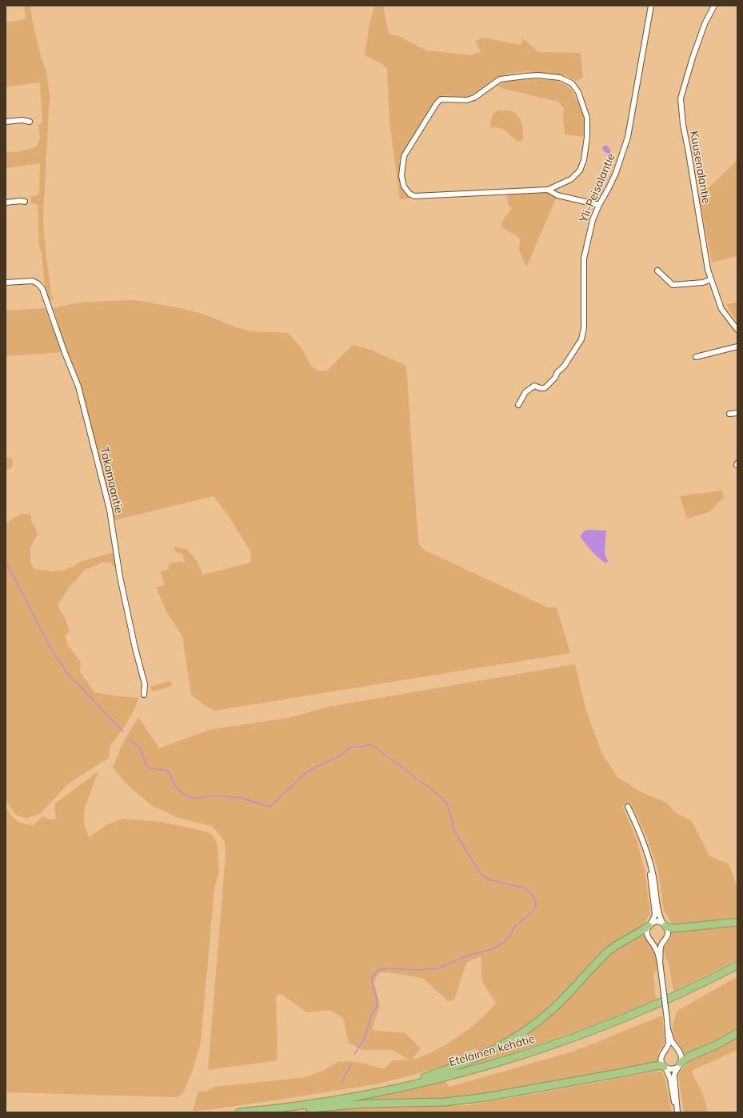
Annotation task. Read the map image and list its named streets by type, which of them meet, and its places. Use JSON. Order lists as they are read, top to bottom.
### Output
{
  "streets": {
    "highway": ["Eteläinen kehätie"],
    "street": ["Kuusenalantie", "Yli-Peisalantie", "Takamaantie"]
  }
}
